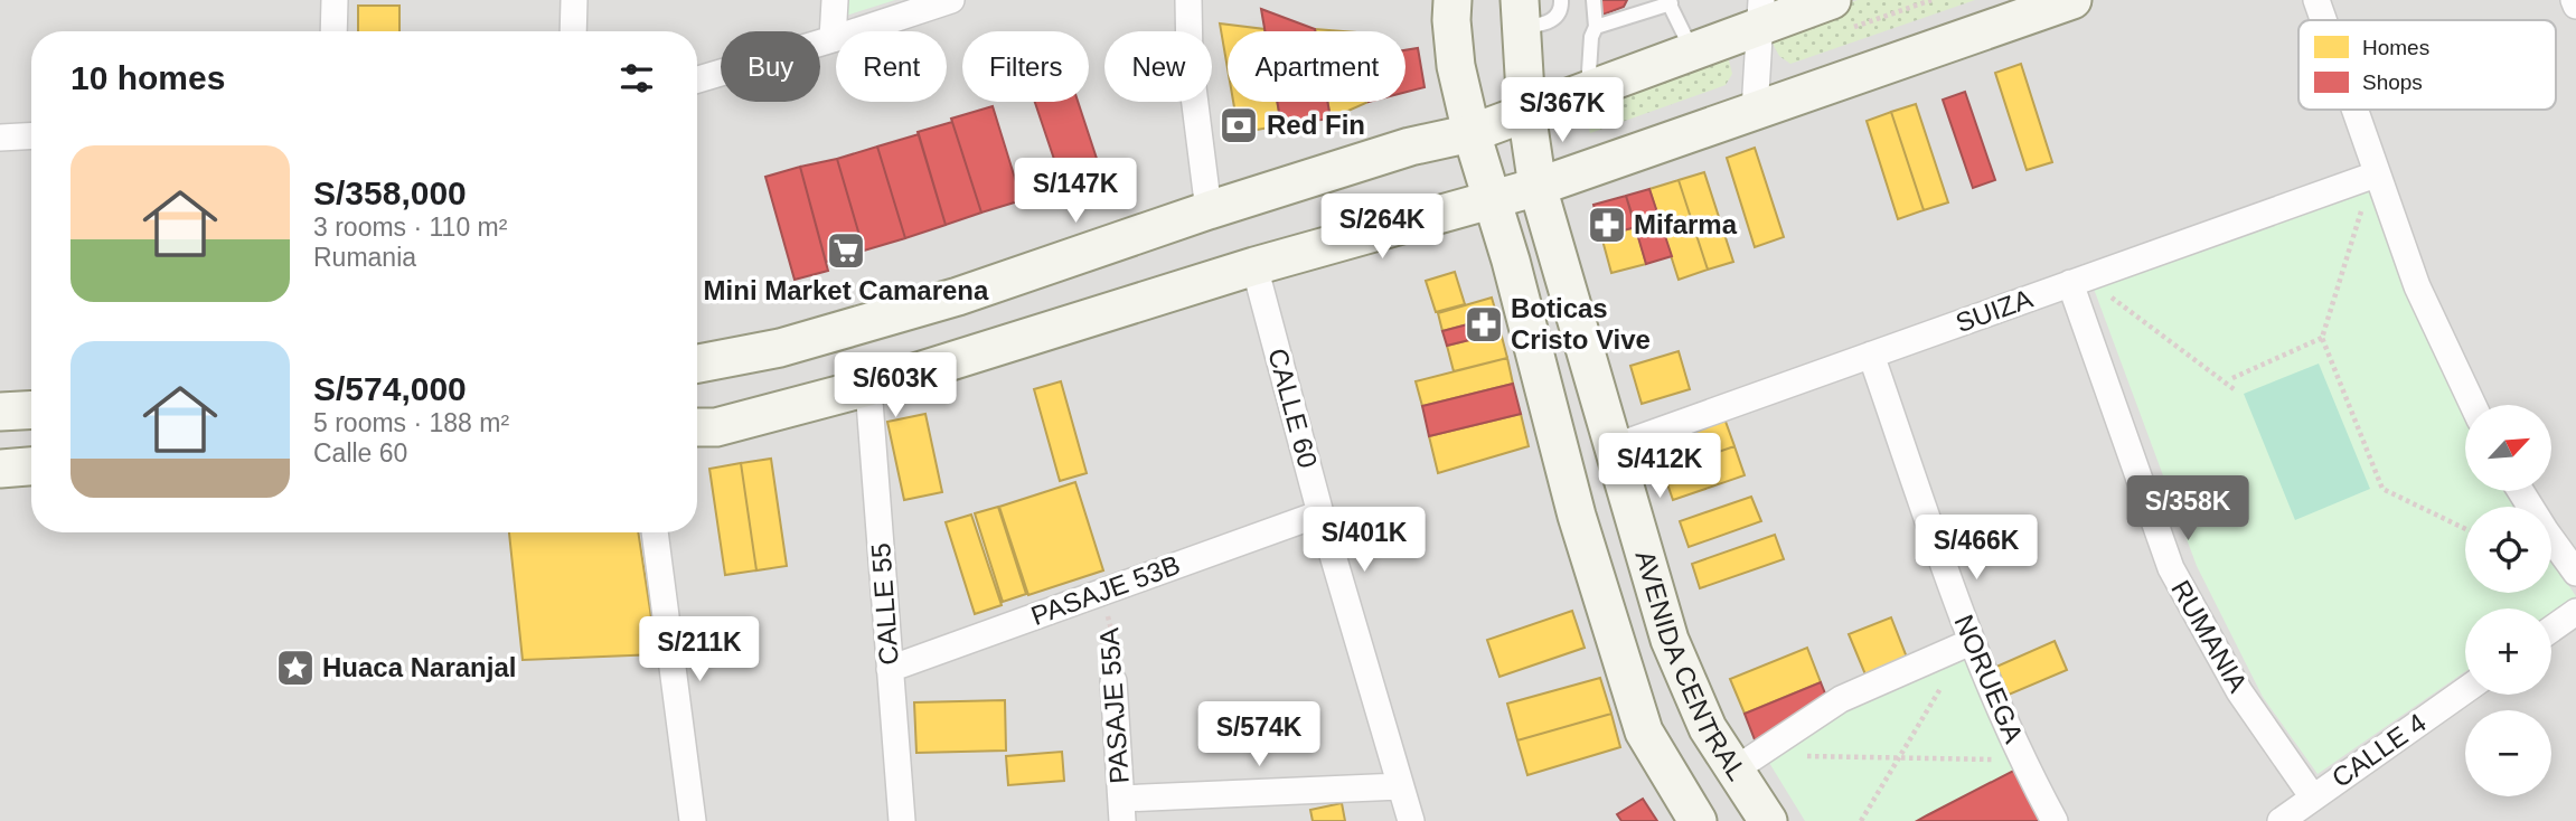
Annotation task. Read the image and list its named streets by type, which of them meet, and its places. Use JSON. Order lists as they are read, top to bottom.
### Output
{
  "streets": {
    "main road": ["AVENIDA CENTRAL"],
    "street": [
      "SUIZA",
      "CALLE 60",
      "PASAJE 53B",
      "CALLE 55",
      "RUMANIA",
      "NORUEGA",
      "PASAJE 55A",
      "CALLE 4"
    ]
  },
  "crossings": [
    ["SUIZA", "RUMANIA"],
    ["SUIZA", "AVENIDA CENTRAL"],
    ["SUIZA", "NORUEGA"],
    ["CALLE 60", "PASAJE 53B"],
    ["PASAJE 53B", "CALLE 55"],
    ["PASAJE 53B", "PASAJE 55A"],
    ["RUMANIA", "CALLE 4"]
  ],
  "places": {
    "bank": ["Red Fin"],
    "pharmacy": ["Mifarma", "Boticas Cristo Vive"],
    "supermarket": ["Mini Market Camarena"],
    "place": ["Huaca Naranjal"]
  },
  "legend": ["Homes", "Shops"],
  "north": "top right",
  "page": {
    "chip": [
      "Buy",
      "Rent",
      "Filters",
      "New",
      "Apartment"
    ],
    "heading": "10 homes",
    "price": [
      "S/367K",
      "S/147K",
      "S/264K",
      "S/603K",
      "S/412K",
      "S/358K",
      "S/401K",
      "S/466K",
      "S/211K",
      "S/574K"
    ],
    "list": [
      {
        "name": "S/358,000",
        "note": "3 rooms · 110 m² · Rumania"
      },
      {
        "name": "S/574,000",
        "note": "5 rooms · 188 m² · Calle 60"
      }
    ],
    "map_buttons": ["+", "−"]
  }
}
